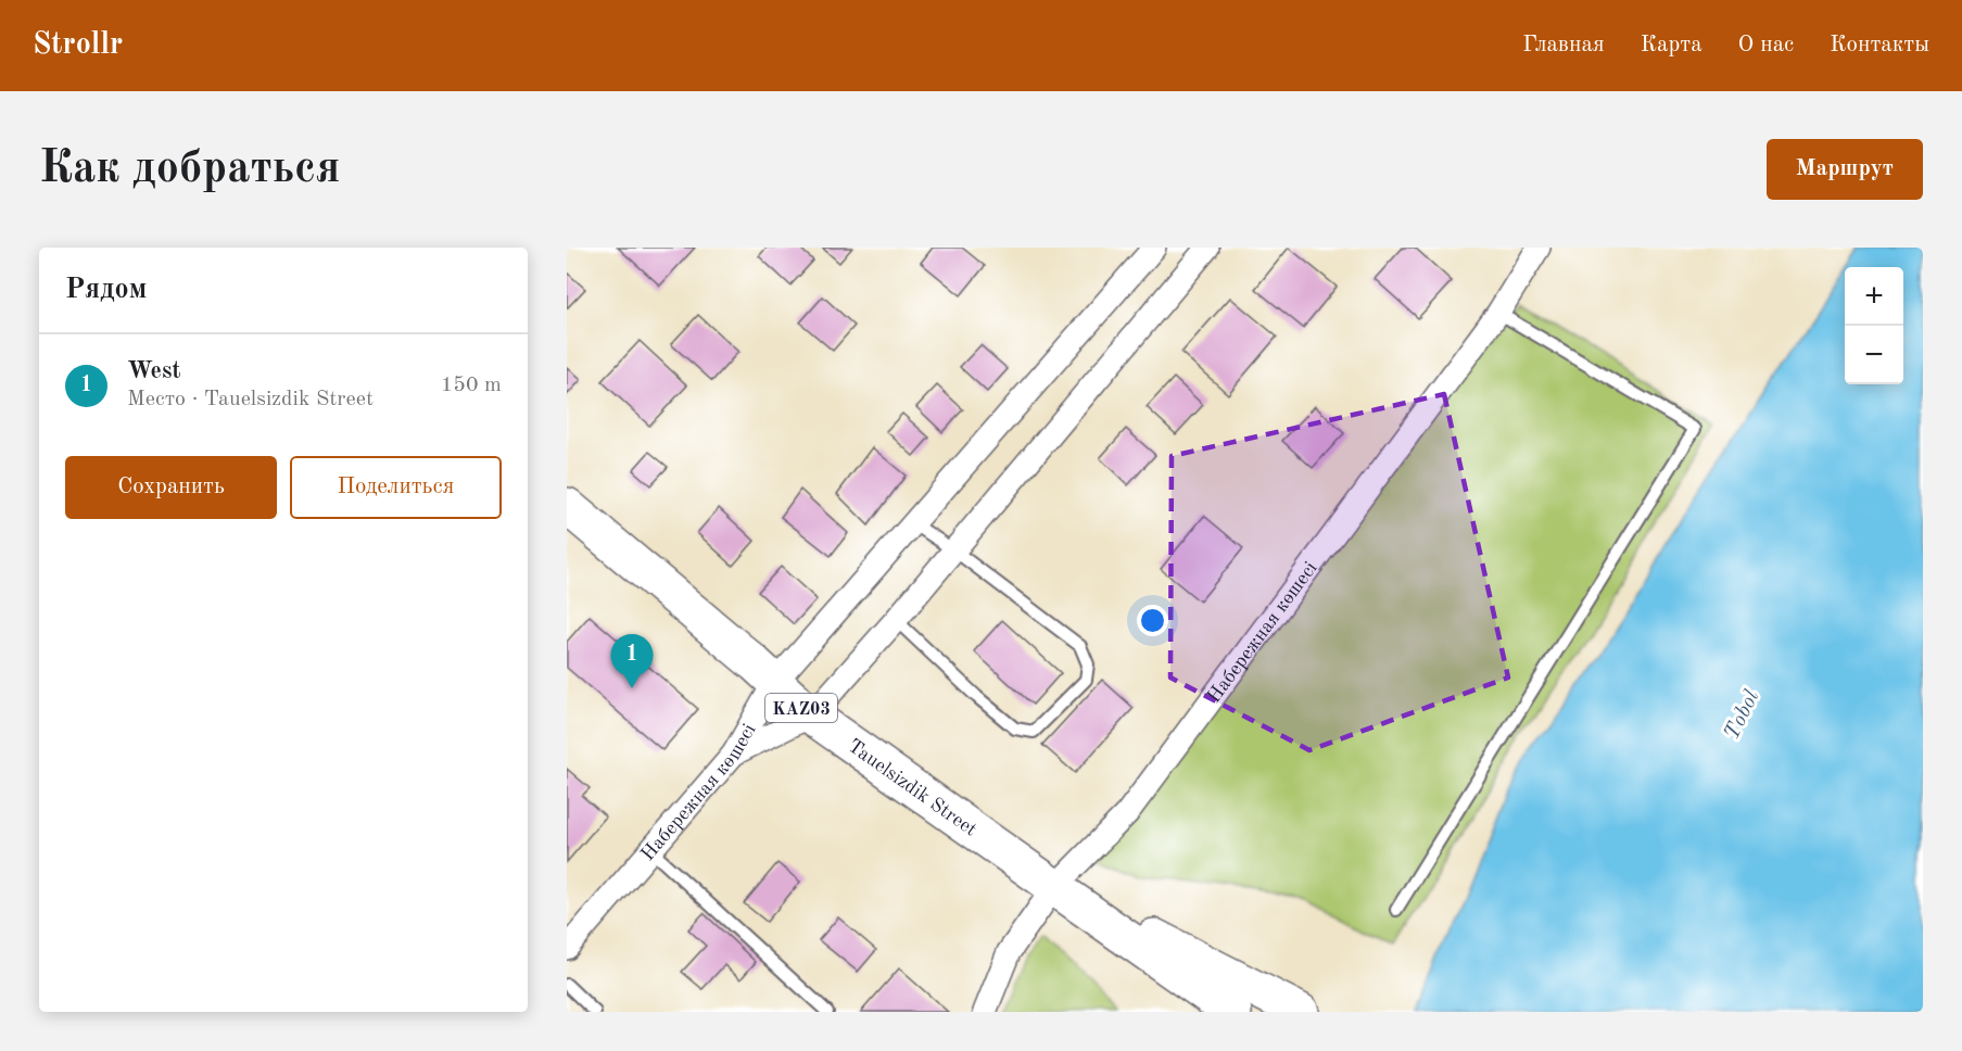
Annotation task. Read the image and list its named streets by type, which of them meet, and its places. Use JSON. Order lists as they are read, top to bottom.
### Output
{
  "streets": {
    "main road": ["KАZ03", "Tauelsіzdіk Street"],
    "street": ["Набережная көшесі"]
  },
  "crossings": [
    ["Набережная көшесі", "KАZ03"],
    ["Набережная көшесі", "Tauelsіzdіk Street"],
    ["KАZ03", "Tauelsіzdіk Street"]
  ],
  "water": ["Tobol"],
  "page": {
    "header": "Strollr",
    "nav": [
      "Главная",
      "Карта",
      "О нас",
      "Контакты"
    ],
    "buttons": [
      "Маршрут",
      ["Сохранить", "Поделиться"]
    ],
    "title": "Как добраться",
    "heading": "Рядом",
    "map_buttons": ["+", "−"],
    "list": [
      {
        "mark": "1",
        "name": "West",
        "note": "Место · Tauelsіzdіk Street",
        "value": "150 m"
      }
    ],
    "pins": "1"
  }
}
